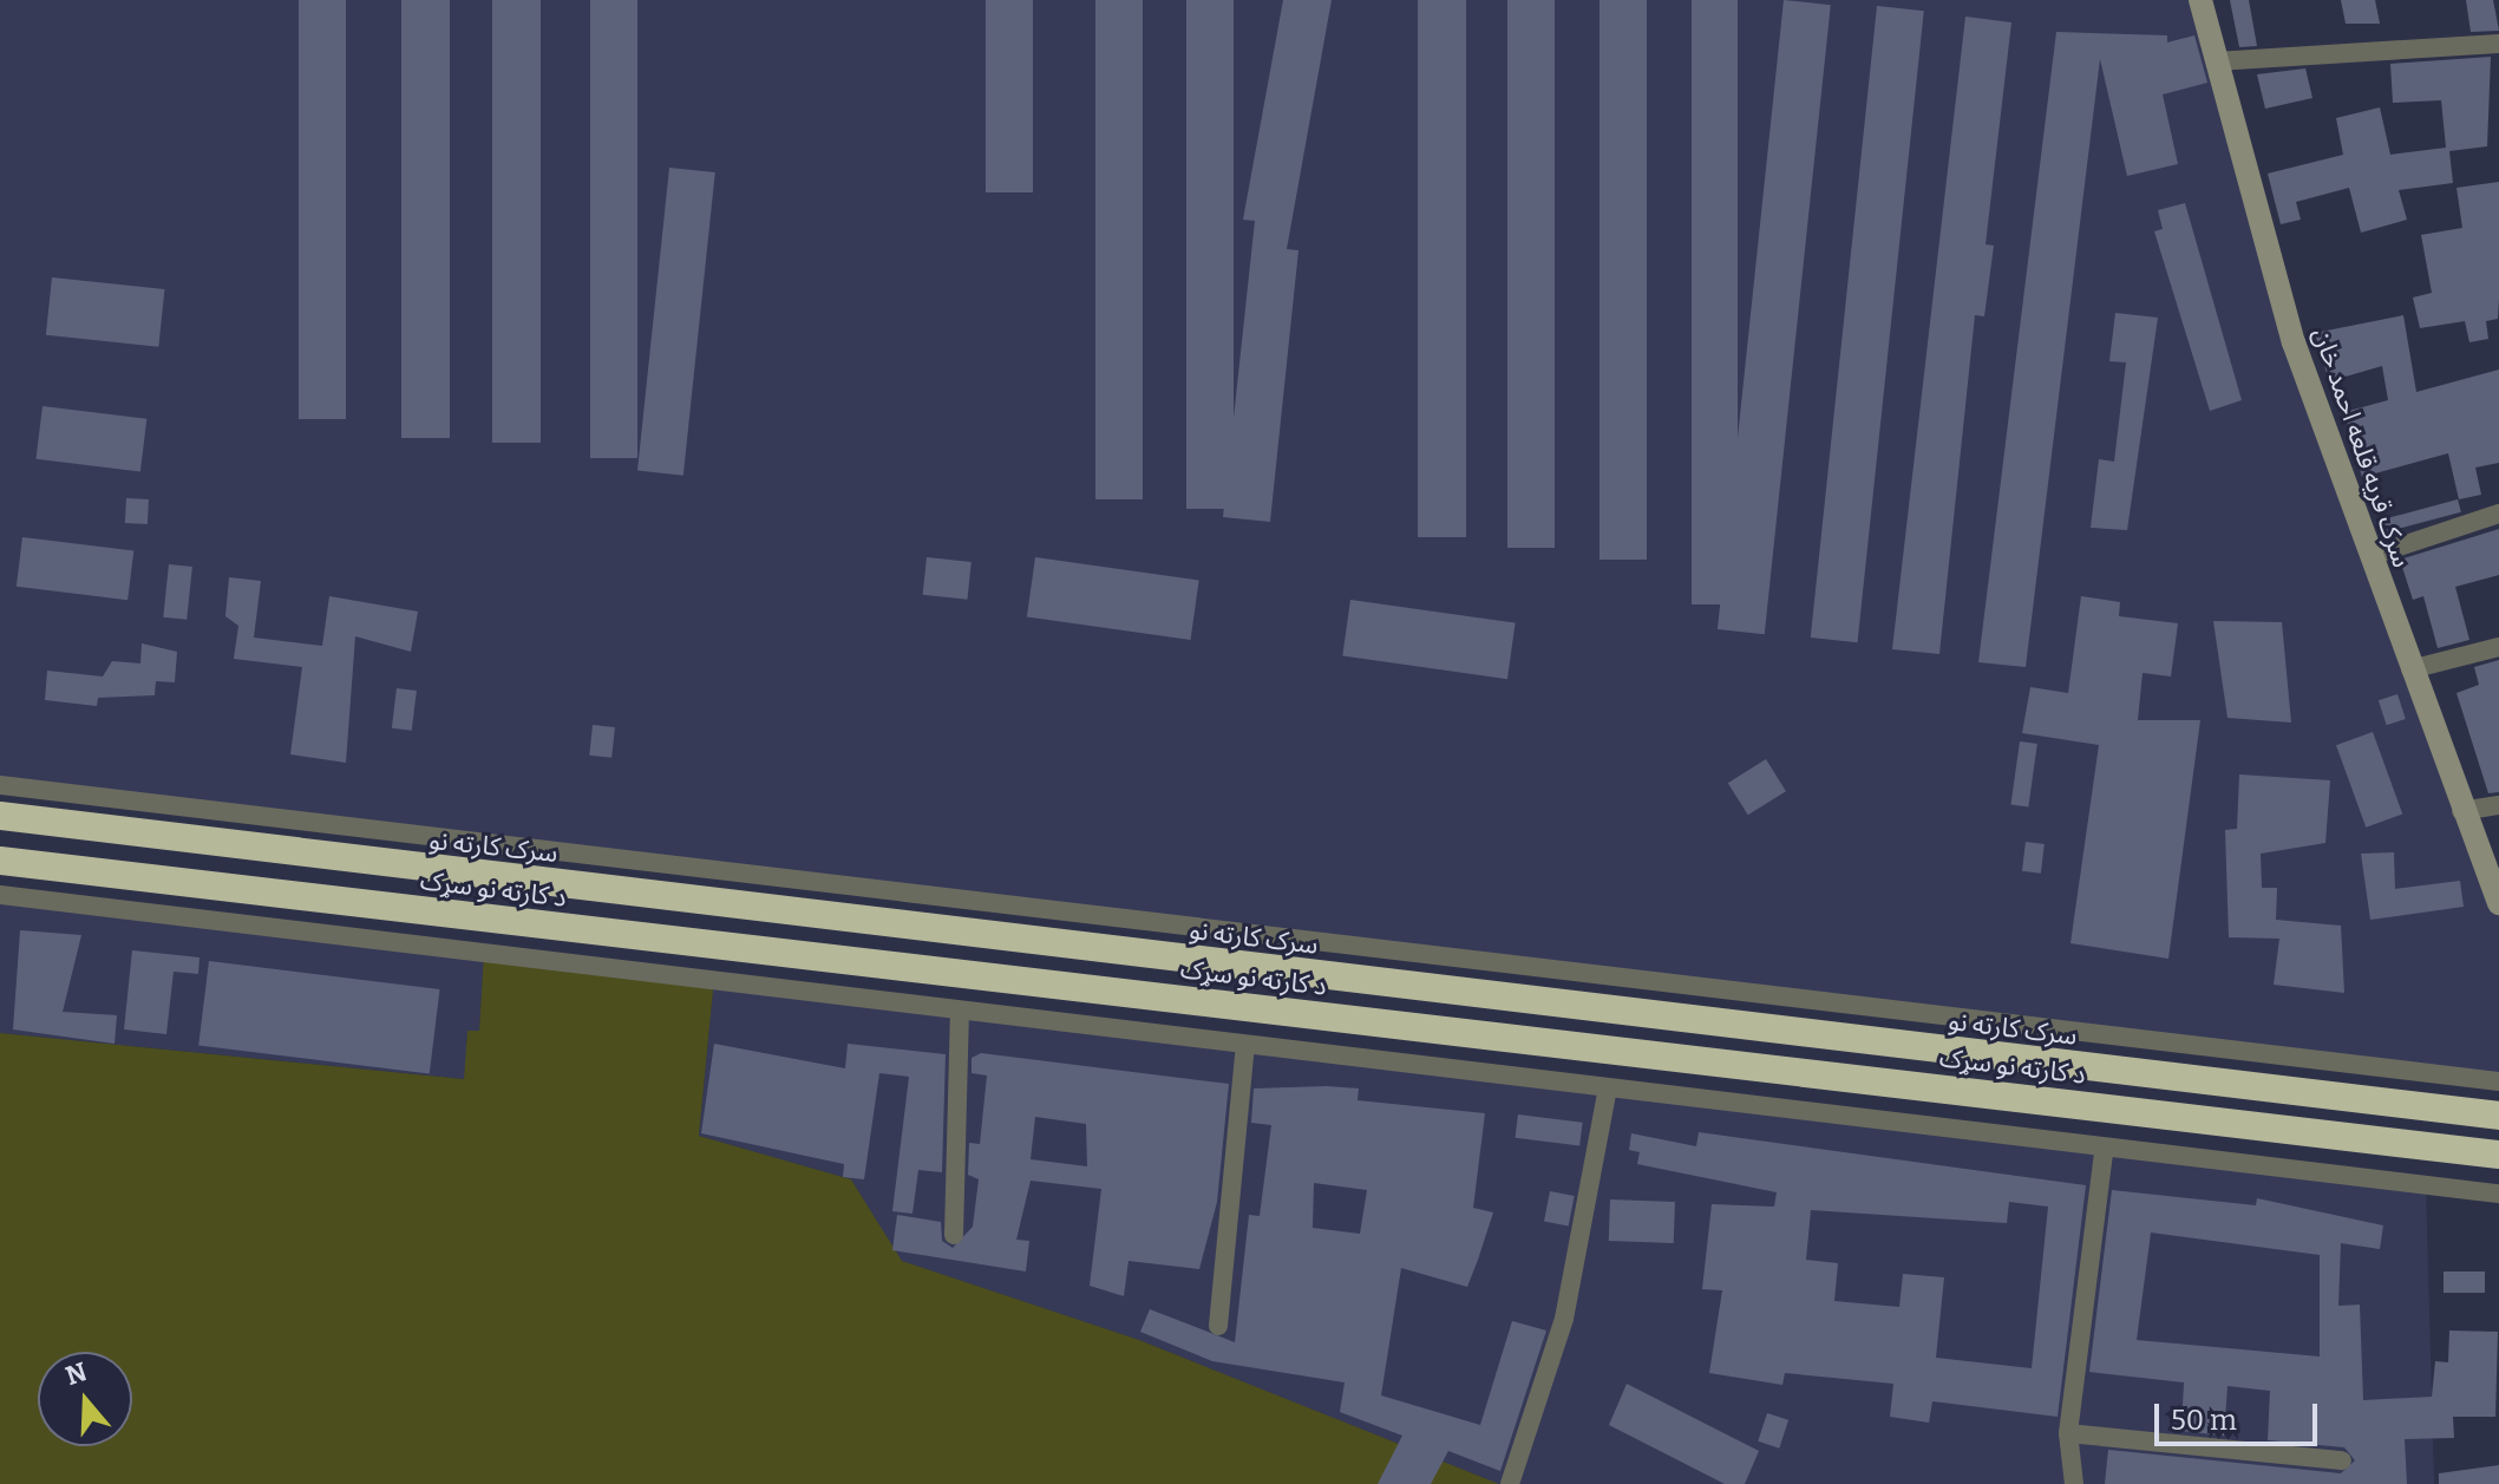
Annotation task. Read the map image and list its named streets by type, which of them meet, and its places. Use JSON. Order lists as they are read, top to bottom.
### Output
{
  "streets": {
    "highway": ["سرک کارته نو", "د کارته نو سړک"],
    "street": ["سرک قریه قلعه احمد خان"]
  },
  "scale_bar": "50 m",
  "north": "top"
}
